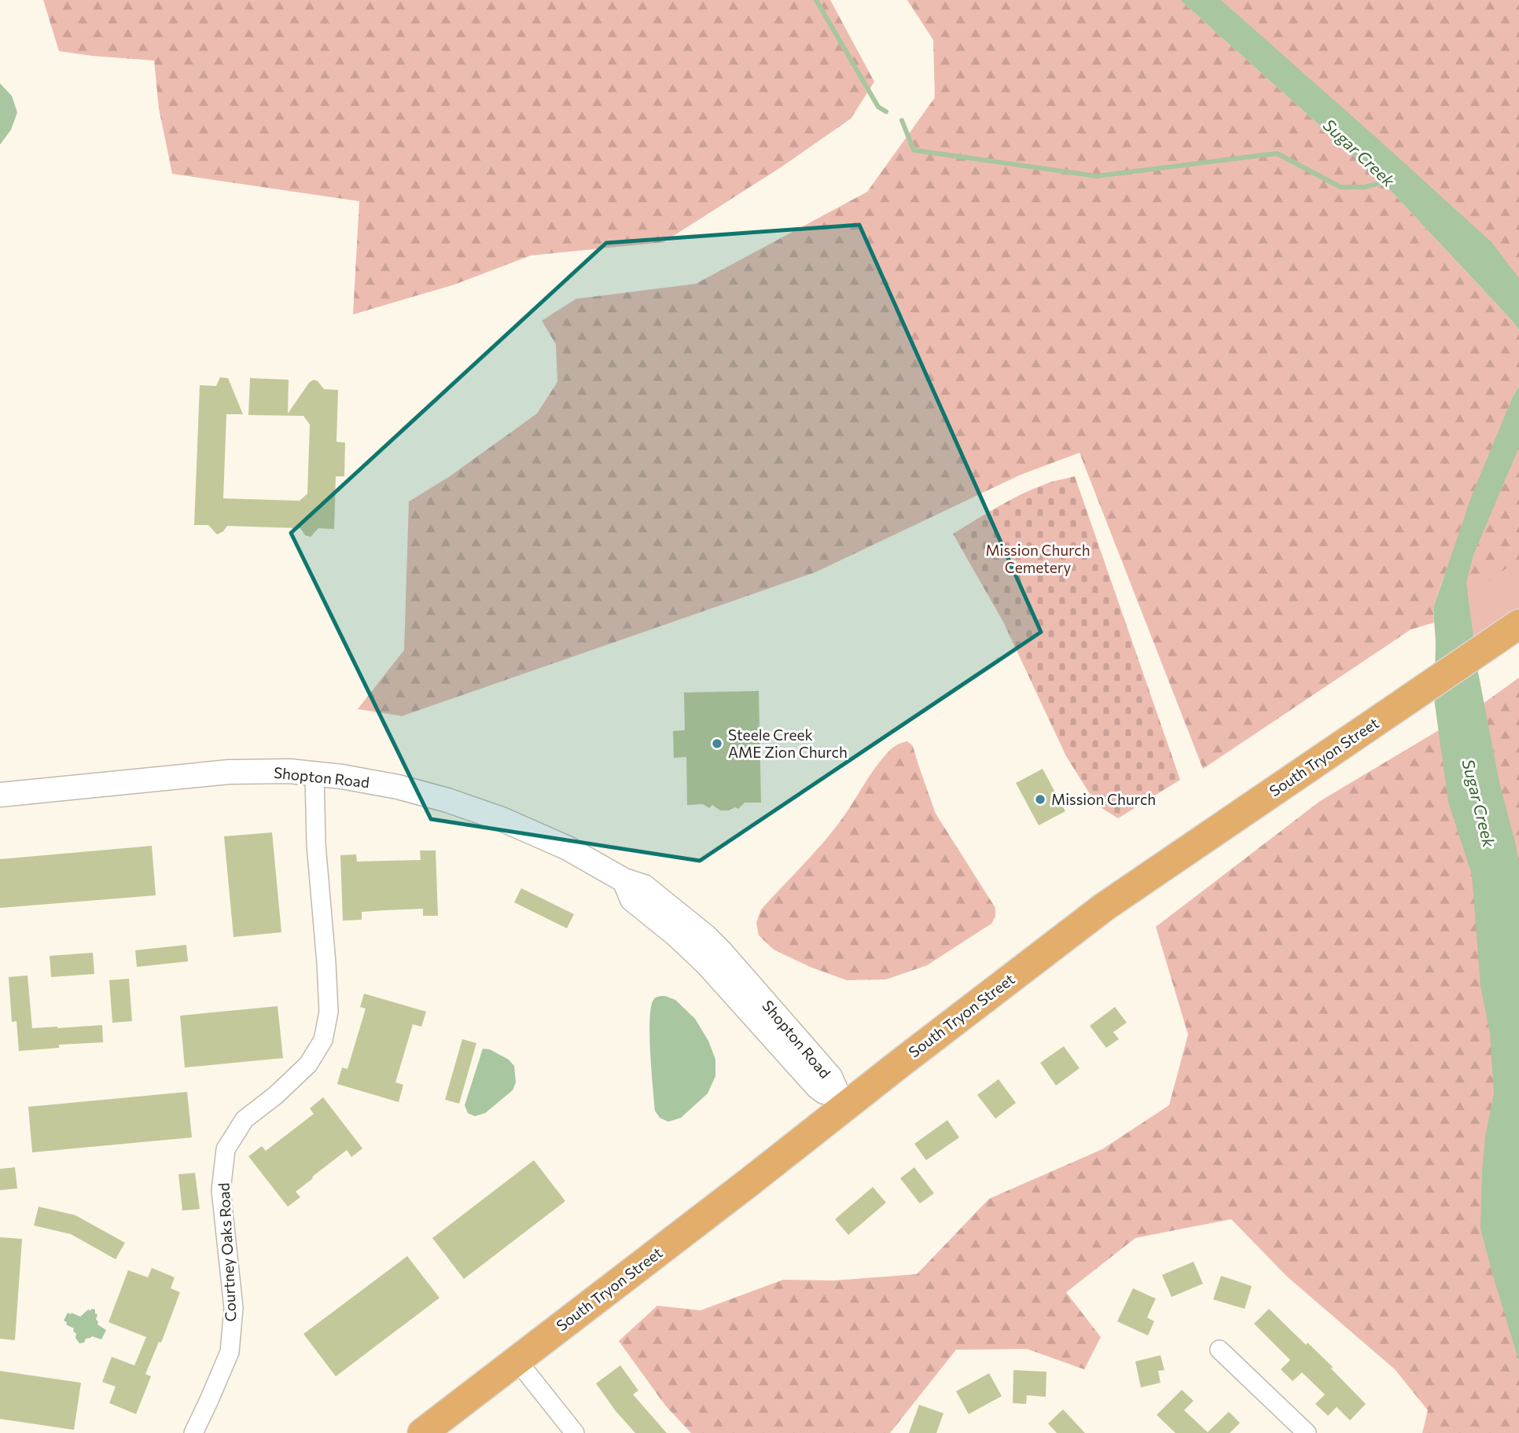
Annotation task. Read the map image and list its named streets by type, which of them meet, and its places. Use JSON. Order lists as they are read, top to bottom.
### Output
{
  "streets": {
    "main road": ["South Tryon Street"],
    "street": ["Shopton Road", "Courtney Oaks Road"]
  },
  "crossings": [
    ["South Tryon Street", "Shopton Road"],
    ["Shopton Road", "Courtney Oaks Road"]
  ],
  "water": ["Sugar Creek"],
  "parks": ["Mission Church Cemetery"],
  "places": ["Steele Creek AME Zion Church", "Mission Church"]
}
